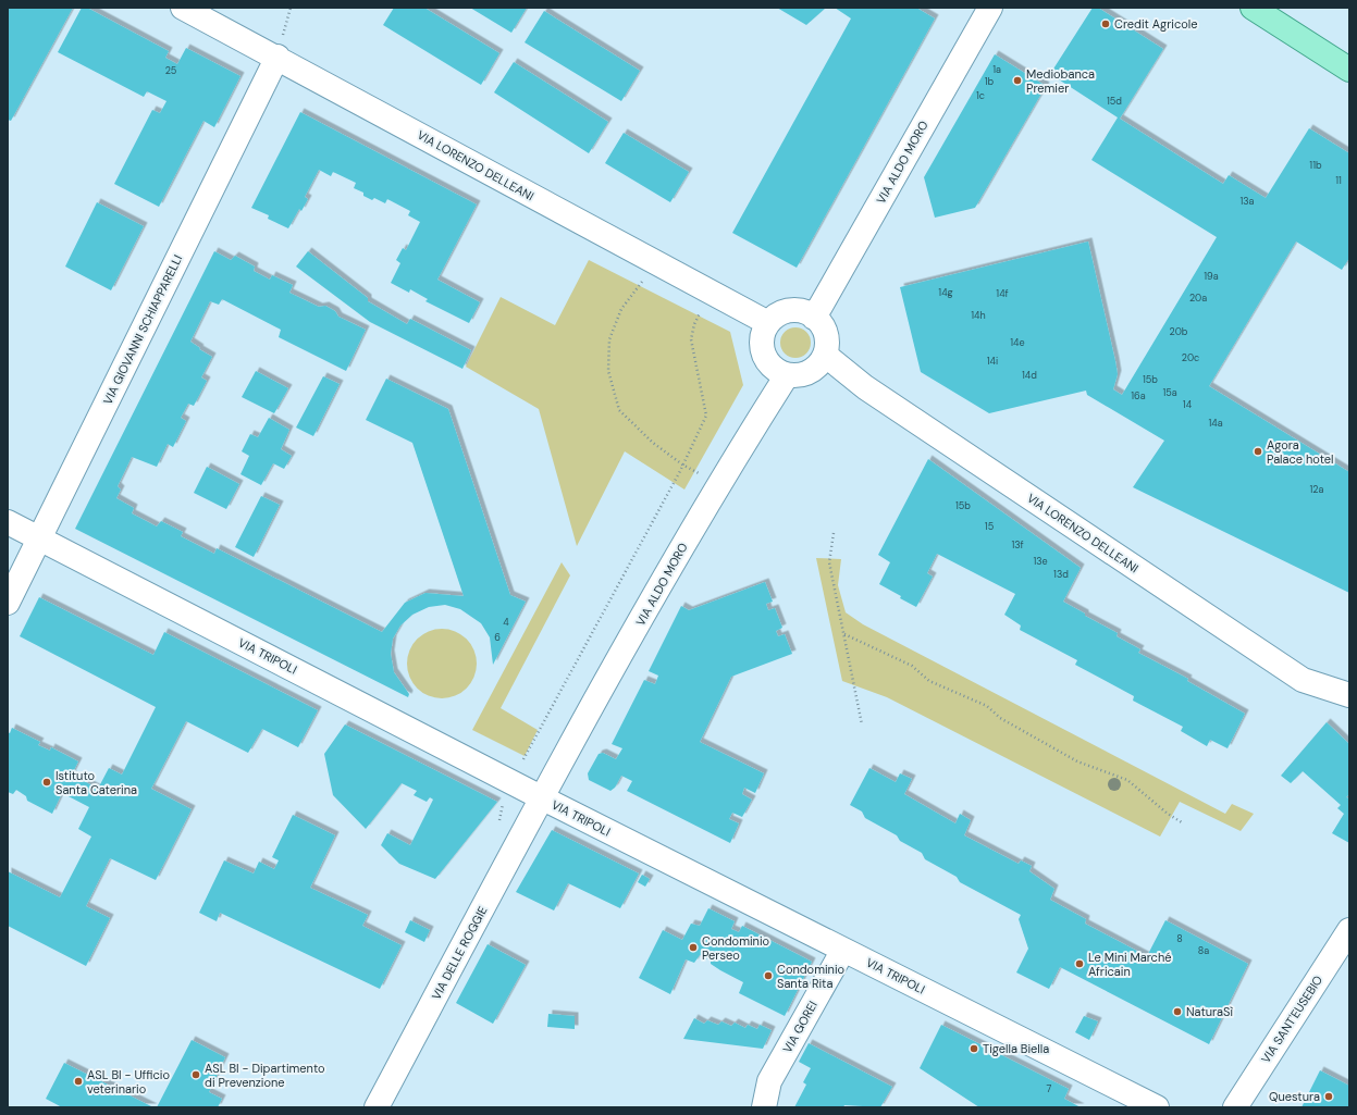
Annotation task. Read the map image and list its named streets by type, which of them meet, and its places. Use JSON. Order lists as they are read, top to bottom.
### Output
{
  "streets": {
    "street": [
      "VIA ALDO MORO",
      "VIA LORENZO DELLEANI",
      "VIA GIOVANNI SCHIAPPARELLI",
      "VIA TRIPOLI",
      "VIA DELLE ROGGIE",
      "VIA SANT'EUSEBIO",
      "VIA GOREI"
    ]
  },
  "crossings": [
    ["VIA ALDO MORO", "VIA LORENZO DELLEANI"],
    ["VIA ALDO MORO", "VIA TRIPOLI"],
    ["VIA ALDO MORO", "VIA DELLE ROGGIE"],
    ["VIA LORENZO DELLEANI", "VIA GIOVANNI SCHIAPPARELLI"],
    ["VIA GIOVANNI SCHIAPPARELLI", "VIA TRIPOLI"],
    ["VIA TRIPOLI", "VIA DELLE ROGGIE"],
    ["VIA TRIPOLI", "VIA GOREI"]
  ],
  "places": [
    "Credit Agricole",
    "Mediobanca Premier",
    "Agora Palace hotel",
    "Istituto Santa Caterina",
    "Condominio Perseo",
    "Le Mini Marché Africain",
    "Condominio Santa Rita",
    "NaturaSì",
    "Tigella Biella",
    "ASL BI - Dipartimento di Prevenzione",
    "ASL BI - Ufficio veterinario",
    "Questura"
  ],
  "house_numbers": [
    "1a",
    "25",
    "1b",
    "1c",
    "15d",
    "11b",
    "11",
    "13a",
    "19a",
    "14g",
    "14f",
    "20a",
    "14h",
    "20b",
    "14e",
    "20c",
    "14i",
    "14d",
    "15b",
    "15a",
    "16a",
    "14",
    "14a",
    "12a",
    "15b",
    "15",
    "13f",
    "13e",
    "13d",
    "4",
    "6",
    "8",
    "8a",
    "7"
  ]
}
